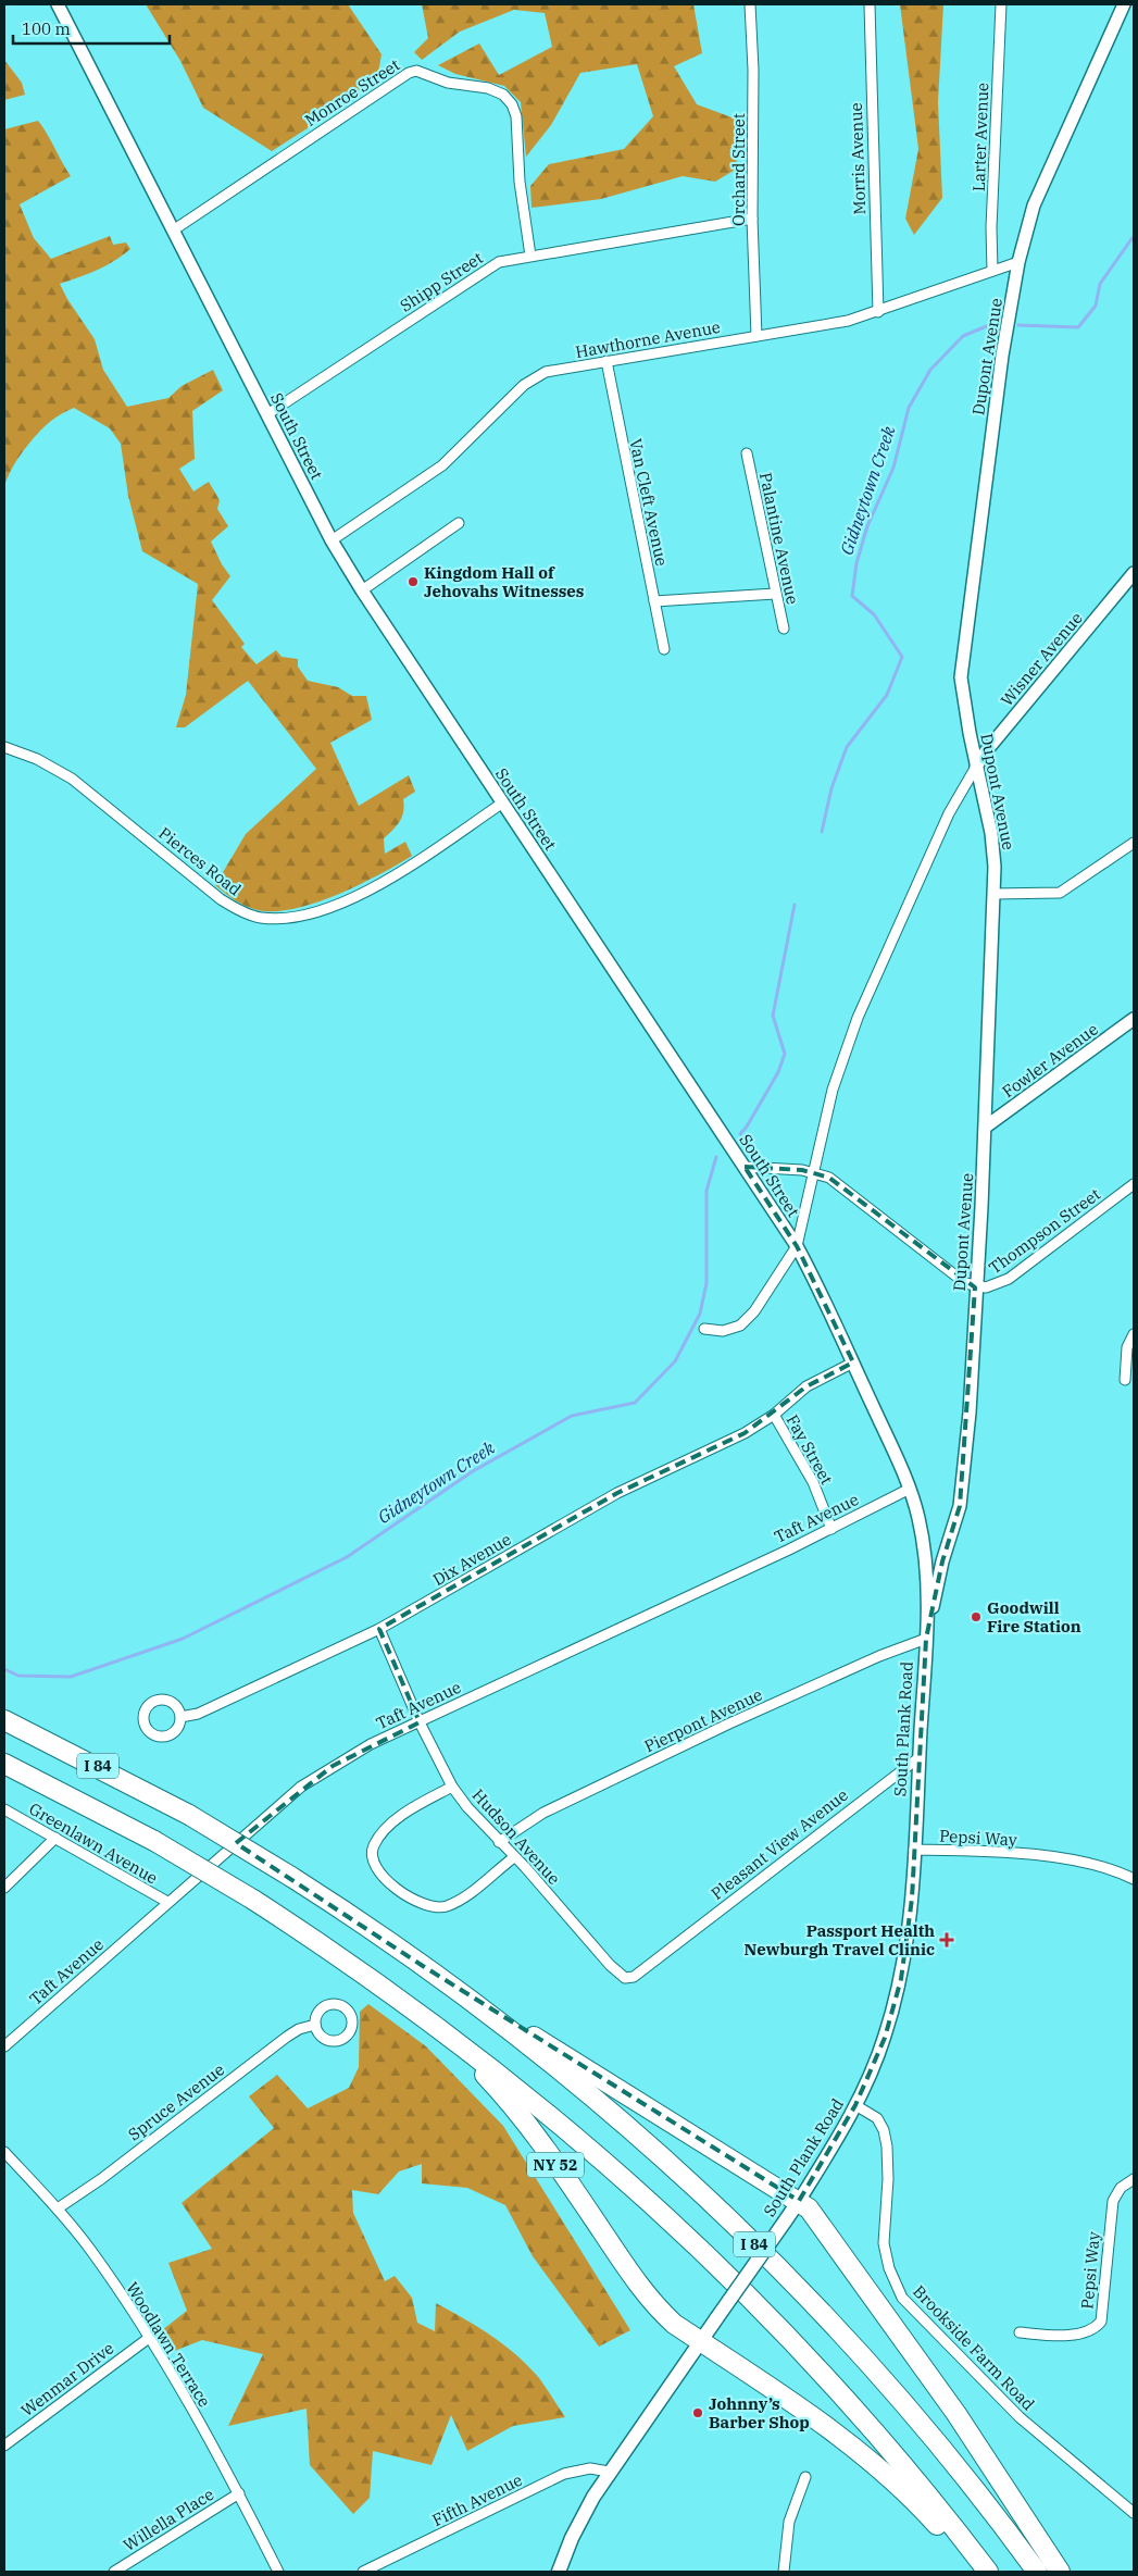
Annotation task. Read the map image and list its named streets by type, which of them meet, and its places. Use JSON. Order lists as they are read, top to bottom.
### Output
{
  "streets": {
    "highway": ["I 84", "NY 52"],
    "main road": ["South Plank Road"],
    "street": [
      "Monroe Street",
      "Larter Avenue",
      "Morris Avenue",
      "Orchard Street",
      "Shipp Street",
      "Hawthorne Avenue",
      "Dupont Avenue",
      "South Street",
      "Van Cleft Avenue",
      "Palantine Avenue",
      "Wisner Avenue",
      "Pierces Road",
      "Fowler Avenue",
      "Thompson Street",
      "Fay Street",
      "Taft Avenue",
      "Dix Avenue",
      "Pierpont Avenue",
      "Hudson Avenue",
      "Pepsi Way",
      "Greenlawn Avenue",
      "Pleasant View Avenue",
      "Spruce Avenue",
      "Woodlawn Terrace",
      "Brookside Farm Road",
      "Wenmar Drive",
      "Fifth Avenue",
      "Willella Place"
    ]
  },
  "crossings": [
    ["Monroe Street", "Shipp Street"],
    ["Monroe Street", "South Street"],
    ["Larter Avenue", "Hawthorne Avenue"],
    ["Morris Avenue", "Hawthorne Avenue"],
    ["Orchard Street", "Shipp Street"],
    ["Orchard Street", "Hawthorne Avenue"],
    ["Shipp Street", "South Street"],
    ["Hawthorne Avenue", "Dupont Avenue"],
    ["Hawthorne Avenue", "South Street"],
    ["Hawthorne Avenue", "Van Cleft Avenue"],
    ["Dupont Avenue", "South Street"],
    ["Dupont Avenue", "Wisner Avenue"],
    ["Dupont Avenue", "Fowler Avenue"],
    ["Dupont Avenue", "Thompson Street"],
    ["Dupont Avenue", "Pierpont Avenue"],
    ["Dupont Avenue", "South Plank Road"],
    ["South Street", "Pierces Road"],
    ["South Street", "Thompson Street"],
    ["South Street", "Taft Avenue"],
    ["South Street", "Dix Avenue"],
    ["South Street", "Pierpont Avenue"],
    ["South Street", "South Plank Road"],
    ["Fay Street", "Taft Avenue"],
    ["Fay Street", "Dix Avenue"],
    ["Taft Avenue", "Hudson Avenue"],
    ["Taft Avenue", "Greenlawn Avenue"],
    ["Dix Avenue", "Hudson Avenue"],
    ["Pierpont Avenue", "South Plank Road"],
    ["Pierpont Avenue", "Hudson Avenue"],
    ["South Plank Road", "Pepsi Way"],
    ["South Plank Road", "Pleasant View Avenue"],
    ["South Plank Road", "NY 52"],
    ["South Plank Road", "Brookside Farm Road"],
    ["South Plank Road", "Fifth Avenue"],
    ["I 84", "NY 52"],
    ["Hudson Avenue", "Pleasant View Avenue"],
    ["Spruce Avenue", "Woodlawn Terrace"],
    ["Woodlawn Terrace", "Wenmar Drive"],
    ["Woodlawn Terrace", "Willella Place"]
  ],
  "water": ["Gidneytown Creek"],
  "places": {
    "other": ["Kingdom Hall of Jehovahs Witnesses", "Goodwill Fire Station", "Johnny’s Barber Shop"],
    "health": ["Passport Health Newburgh Travel Clinic"]
  },
  "scale_bar": "100 m"
}
